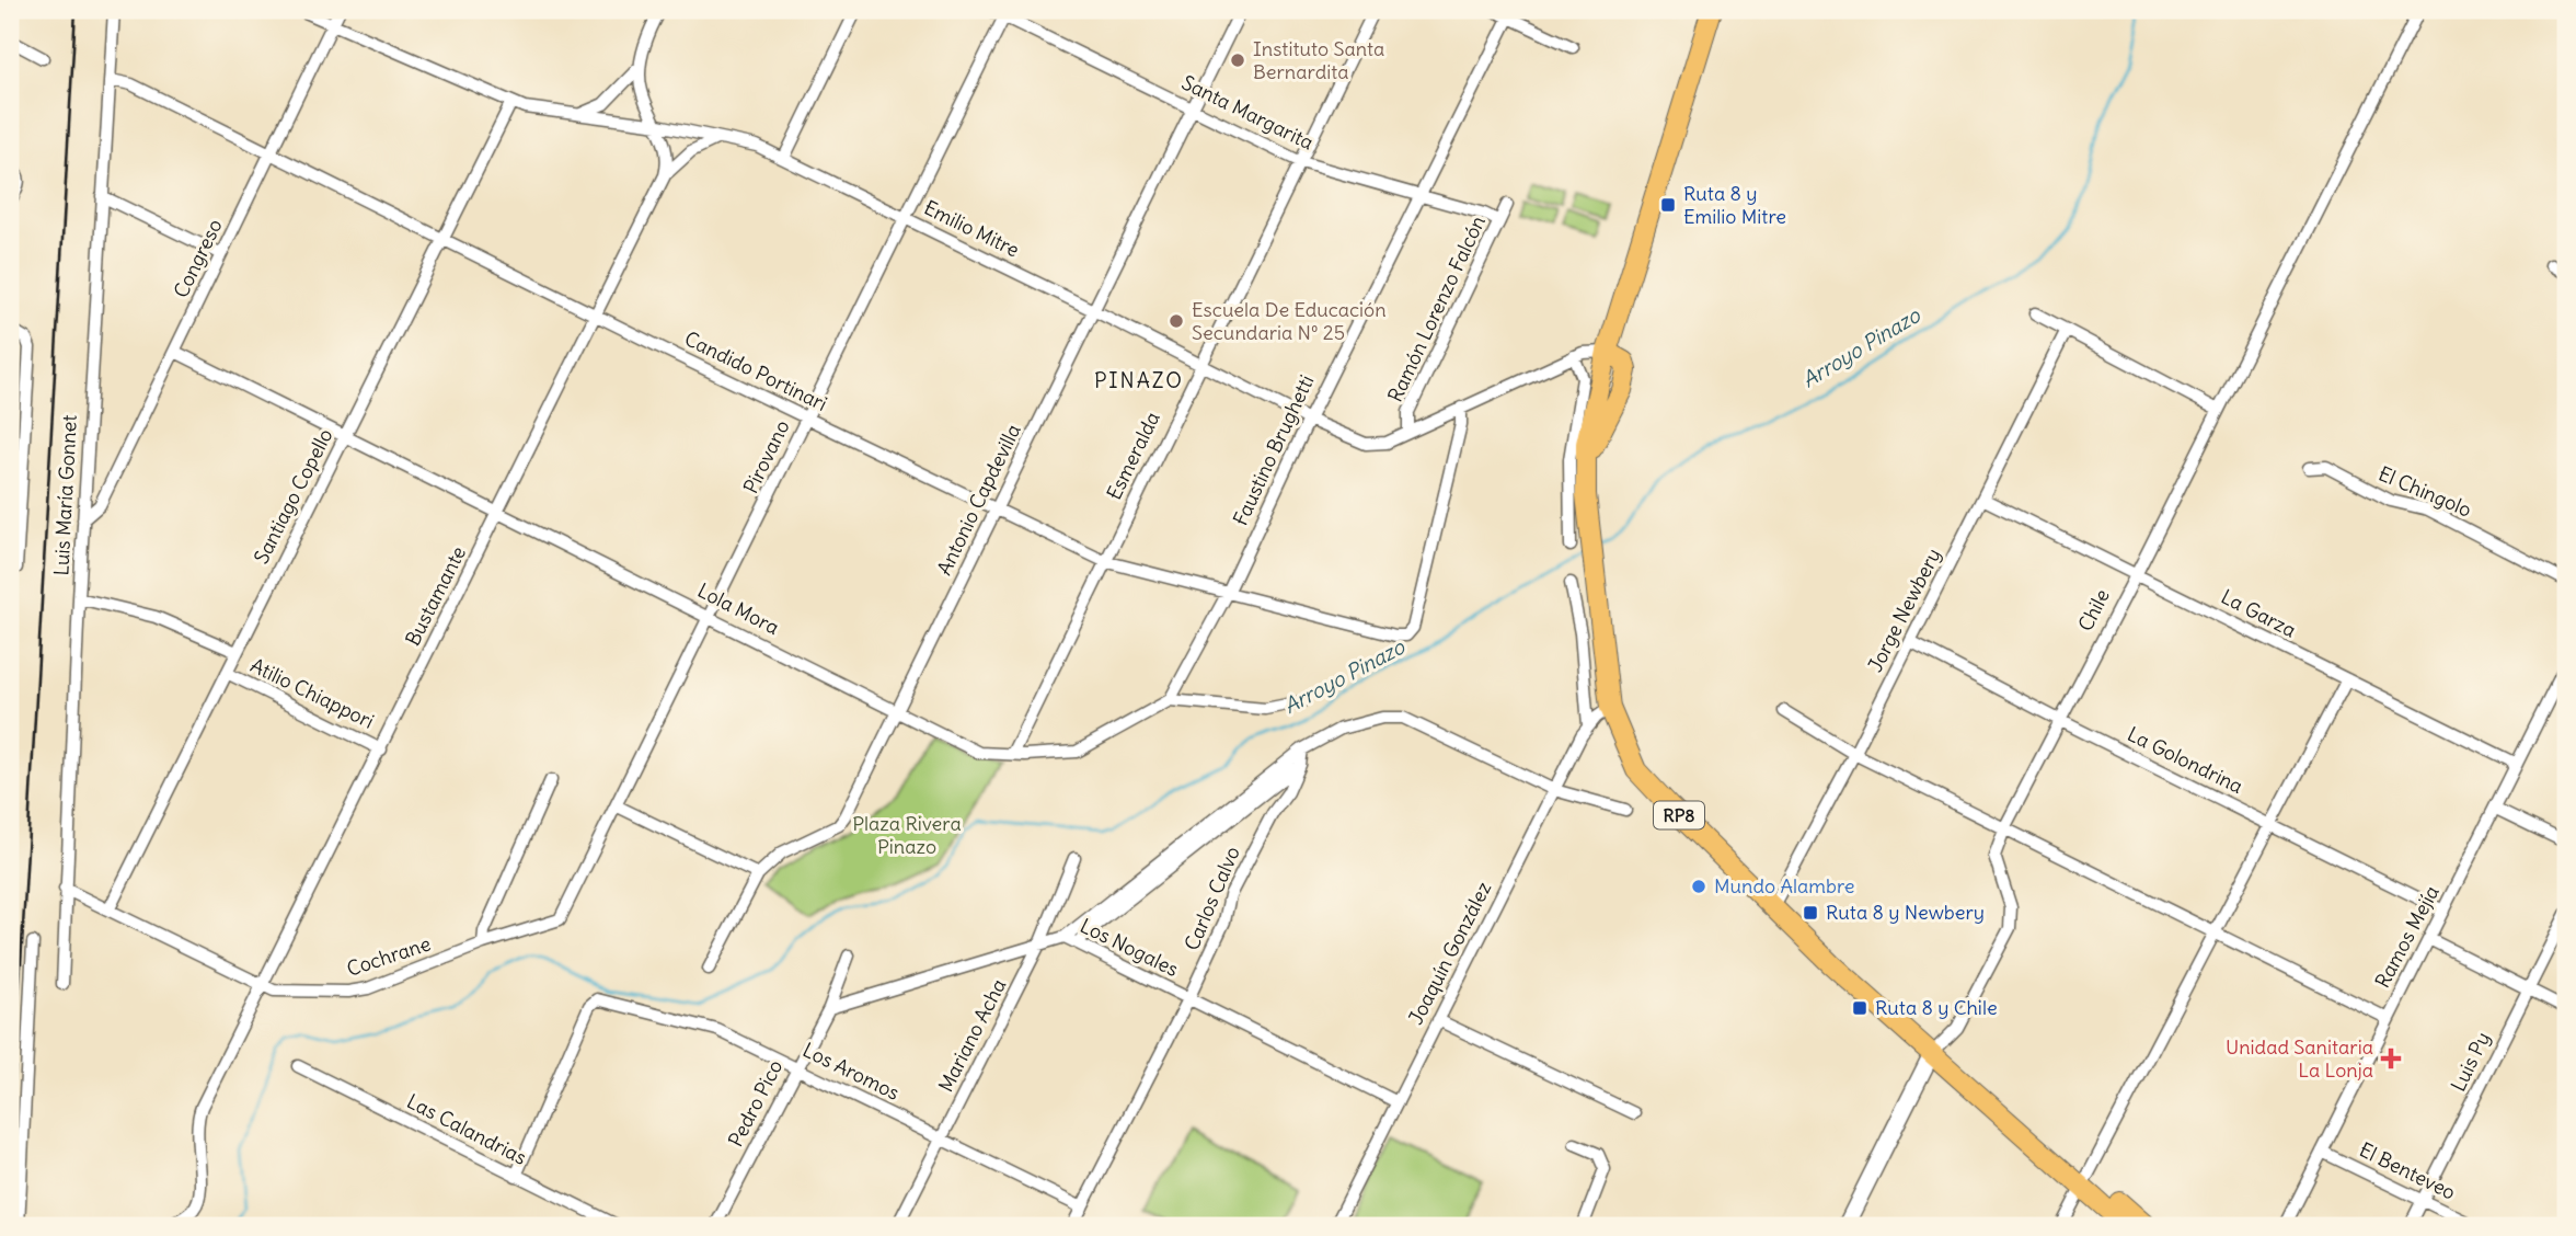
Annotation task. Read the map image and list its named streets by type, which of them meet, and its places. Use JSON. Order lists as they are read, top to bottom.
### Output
{
  "streets": {
    "main road": ["RP8"],
    "street": [
      "Santa Margarita",
      "Emilio Mitre",
      "Congreso",
      "Ramón Lorenzo Falcón",
      "Candido Portinari",
      "Faustino Brughetti",
      "Esmeralda",
      "Pirovano",
      "El Chingolo",
      "Luis María Gonnet",
      "Santiago Copello",
      "Antonio Capdevilla",
      "Bustamante",
      "Lola Mora",
      "Jorge Newbery",
      "Chile",
      "La Garza",
      "Atilio Chiappori",
      "La Golondrina",
      "Carlos Calvo",
      "Ramos Mejía",
      "Los Nogales",
      "Joaquín González",
      "Cochrane",
      "Mariano Acha",
      "Luis Py",
      "Los Aromos",
      "Pedro Pico",
      "Las Calandrias",
      "El Benteveo"
    ]
  },
  "crossings": [
    ["Santa Margarita", "Ramón Lorenzo Falcón"],
    ["Santa Margarita", "Faustino Brughetti"],
    ["Santa Margarita", "Esmeralda"],
    ["Santa Margarita", "Pirovano"],
    ["Santa Margarita", "Antonio Capdevilla"],
    ["Emilio Mitre", "Congreso"],
    ["Emilio Mitre", "Ramón Lorenzo Falcón"],
    ["Emilio Mitre", "Candido Portinari"],
    ["Emilio Mitre", "Faustino Brughetti"],
    ["Emilio Mitre", "Esmeralda"],
    ["Emilio Mitre", "Pirovano"],
    ["Emilio Mitre", "Santiago Copello"],
    ["Emilio Mitre", "Antonio Capdevilla"],
    ["Emilio Mitre", "Bustamante"],
    ["Emilio Mitre", "RP8"],
    ["Congreso", "Candido Portinari"],
    ["Congreso", "Luis María Gonnet"],
    ["Congreso", "Lola Mora"],
    ["Candido Portinari", "Faustino Brughetti"],
    ["Candido Portinari", "Esmeralda"],
    ["Candido Portinari", "Pirovano"],
    ["Candido Portinari", "Luis María Gonnet"],
    ["Candido Portinari", "Santiago Copello"],
    ["Candido Portinari", "Antonio Capdevilla"],
    ["Candido Portinari", "Bustamante"],
    ["Faustino Brughetti", "Lola Mora"],
    ["Esmeralda", "Lola Mora"],
    ["Pirovano", "Lola Mora"],
    ["Pirovano", "Cochrane"],
    ["Luis María Gonnet", "Atilio Chiappori"],
    ["Luis María Gonnet", "Cochrane"],
    ["Santiago Copello", "Lola Mora"],
    ["Santiago Copello", "Atilio Chiappori"],
    ["Santiago Copello", "Cochrane"],
    ["Antonio Capdevilla", "Lola Mora"],
    ["Bustamante", "Lola Mora"],
    ["Bustamante", "Atilio Chiappori"],
    ["Bustamante", "Cochrane"],
    ["Jorge Newbery", "La Garza"],
    ["Jorge Newbery", "La Golondrina"],
    ["Jorge Newbery", "RP8"],
    ["Chile", "La Garza"],
    ["Chile", "La Golondrina"],
    ["Chile", "RP8"],
    ["La Garza", "Ramos Mejía"],
    ["La Golondrina", "Ramos Mejía"],
    ["RP8", "Joaquín González"],
    ["Carlos Calvo", "Los Nogales"],
    ["Carlos Calvo", "Los Aromos"],
    ["Ramos Mejía", "El Benteveo"],
    ["Los Nogales", "Joaquín González"],
    ["Los Nogales", "Mariano Acha"],
    ["Los Nogales", "Pedro Pico"],
    ["Mariano Acha", "Los Aromos"],
    ["Luis Py", "El Benteveo"],
    ["Los Aromos", "Pedro Pico"],
    ["Los Aromos", "Las Calandrias"]
  ],
  "districts": ["PINAZO"],
  "water": ["Arroyo Pinazo"],
  "parks": ["Plaza Rivera Pinazo"],
  "places": {
    "other": ["Instituto Santa Bernardita", "Escuela De Educación Secundaria Nº 25", "Mundo Alambre"],
    "transit": ["Ruta 8 y Emilio Mitre", "Ruta 8 y Newbery", "Ruta 8 y Chile"],
    "health": ["Unidad Sanitaria La Lonja"]
  }
}
